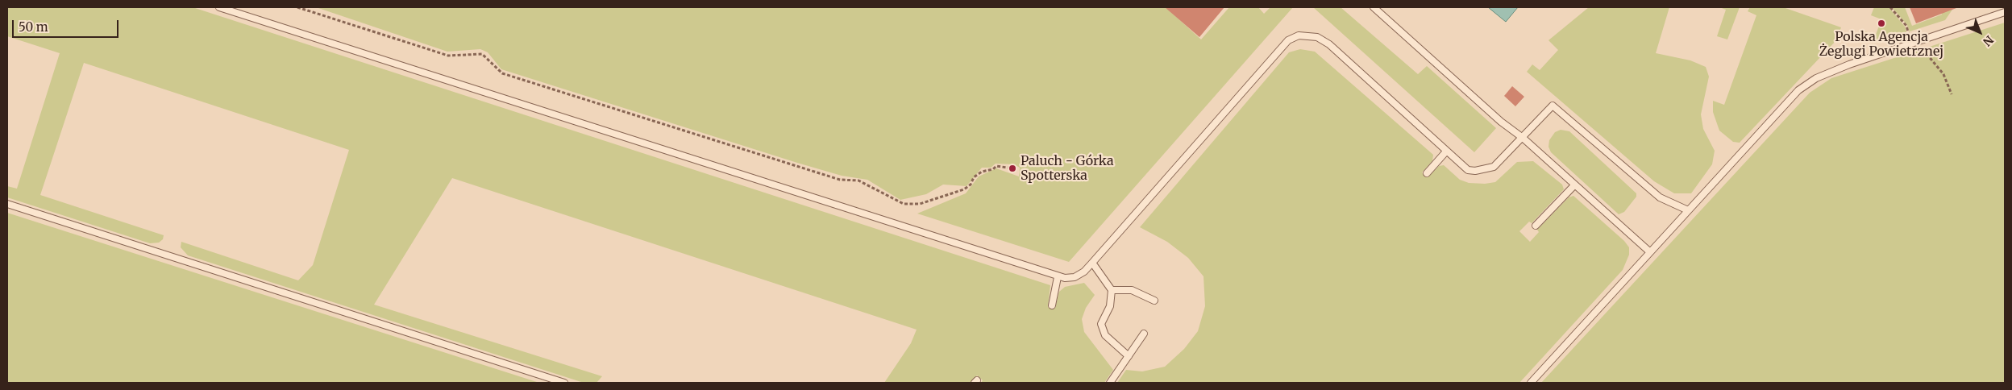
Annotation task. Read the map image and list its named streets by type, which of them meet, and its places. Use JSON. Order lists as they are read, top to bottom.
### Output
{
  "places": ["Polska Agencja Żeglugi Powietrznej", "Paluch - Górka Spotterska"],
  "scale_bar": "50 m",
  "north": "bottom right"
}
